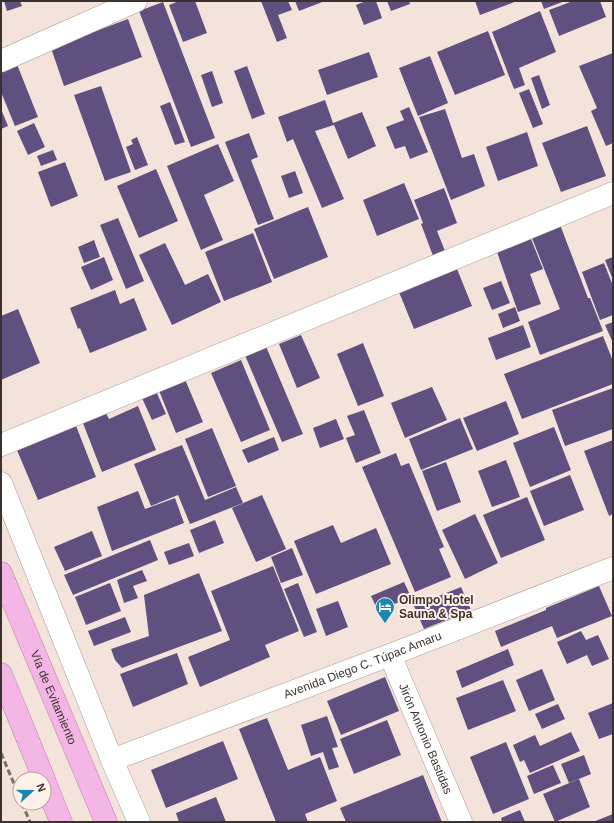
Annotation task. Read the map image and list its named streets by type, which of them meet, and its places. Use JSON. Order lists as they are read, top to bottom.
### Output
{
  "streets": {
    "highway": ["Vía de Evitamiento"],
    "street": ["Avenida Diego C. Túpac Amaru", "Jirón Antonio Bastidas"]
  },
  "crossings": [
    ["Avenida Diego C. Túpac Amaru", "Jirón Antonio Bastidas"]
  ],
  "places": {
    "hotel": ["Olimpo Hotel Sauna & Spa"]
  },
  "north": "right"
}
